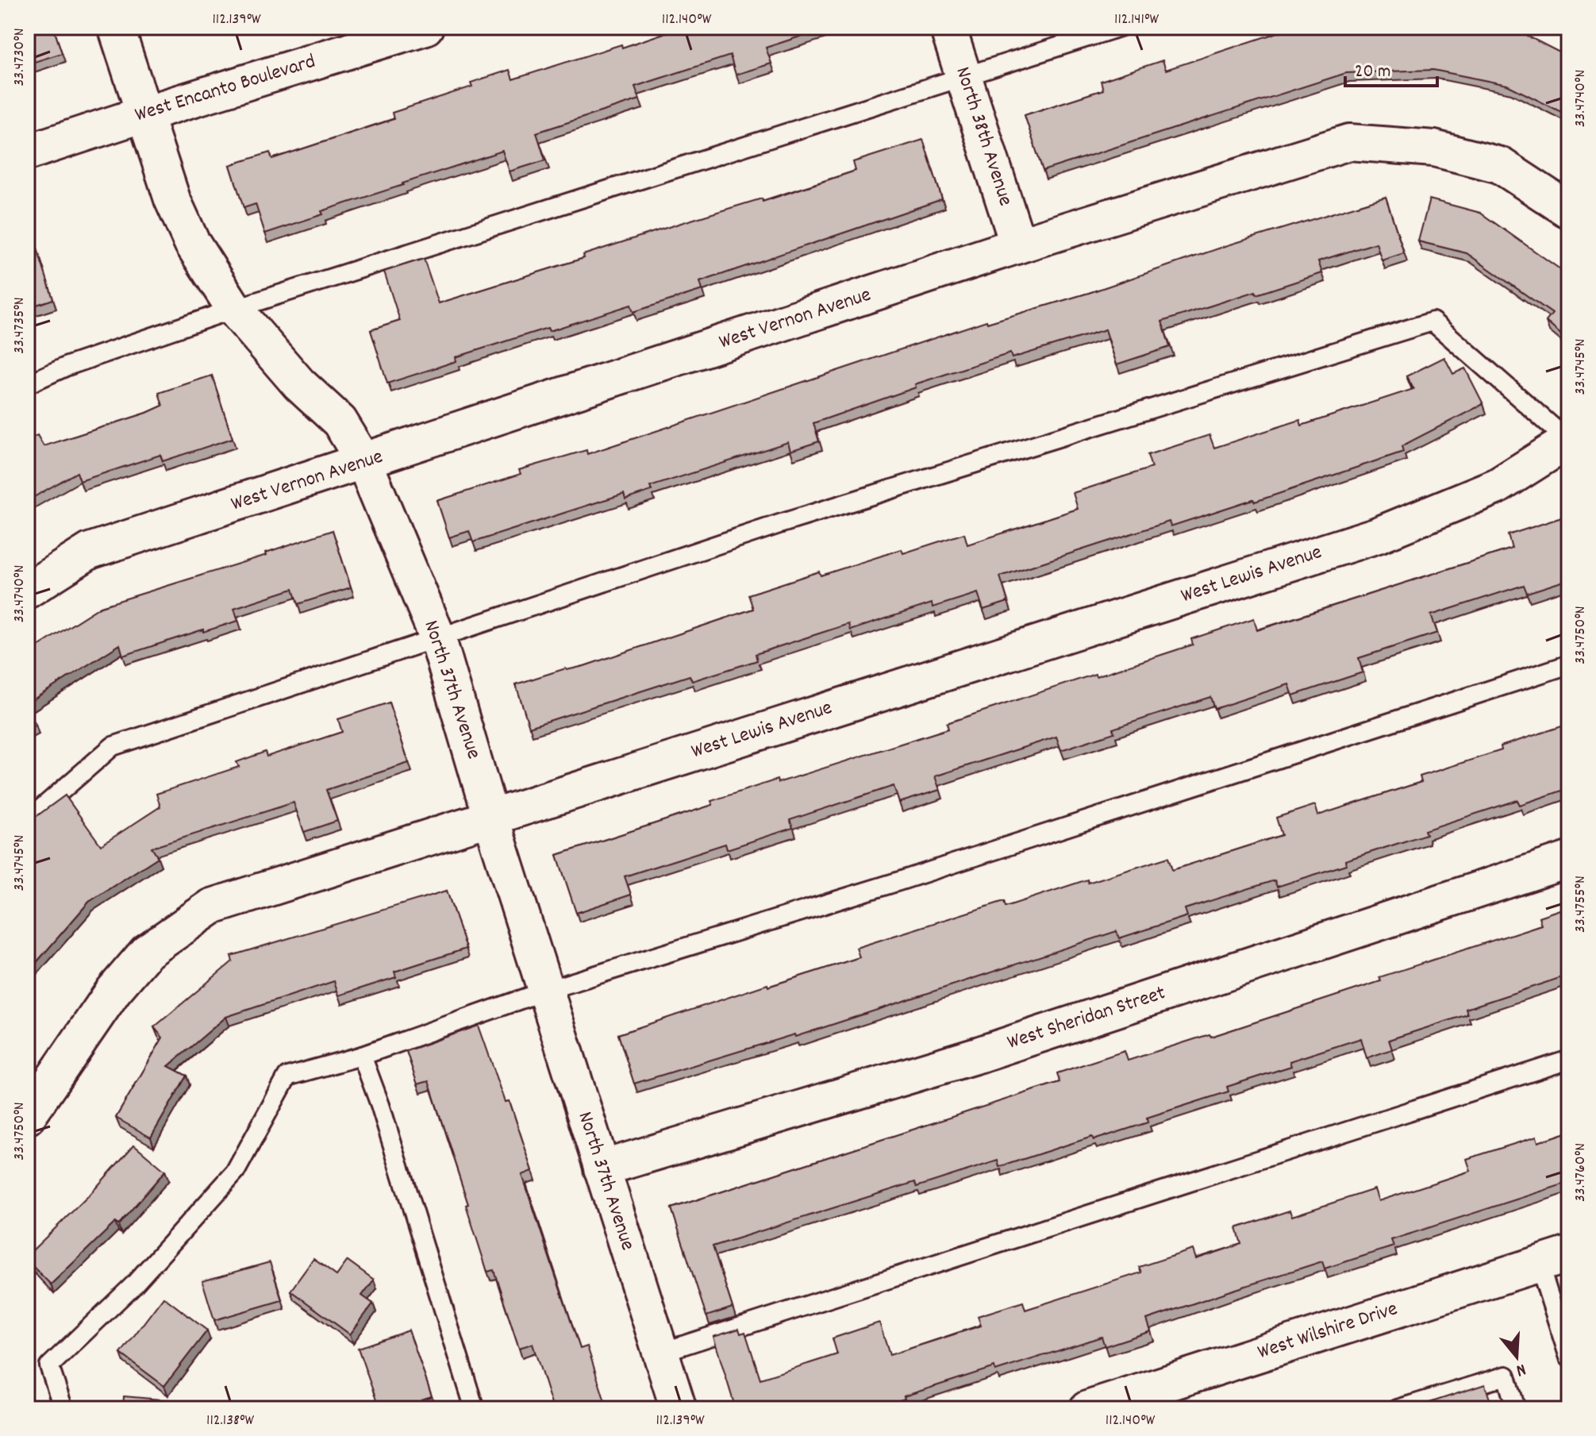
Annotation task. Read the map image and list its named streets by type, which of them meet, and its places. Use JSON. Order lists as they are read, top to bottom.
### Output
{
  "streets": {
    "street": [
      "West Encanto Boulevard",
      "North 38th Avenue",
      "West Vernon Avenue",
      "West Lewis Avenue",
      "North 37th Avenue",
      "West Sheridan Street",
      "West Wilshire Drive"
    ]
  },
  "crossings": [
    ["West Encanto Boulevard", "North 37th Avenue"],
    ["North 38th Avenue", "West Vernon Avenue"],
    ["West Vernon Avenue", "North 37th Avenue"],
    ["West Lewis Avenue", "North 37th Avenue"],
    ["North 37th Avenue", "West Sheridan Street"]
  ],
  "scale_bar": "20 m",
  "north": "bottom",
  "coordinates": [
    "112.139°W",
    "112.140°W",
    "112.141°W",
    "33.4730°N",
    "33.4740°N",
    "33.4735°N",
    "33.4745°N",
    "33.4750°N",
    "33.4755°N",
    "33.4760°N",
    "112.138°W"
  ]
}
